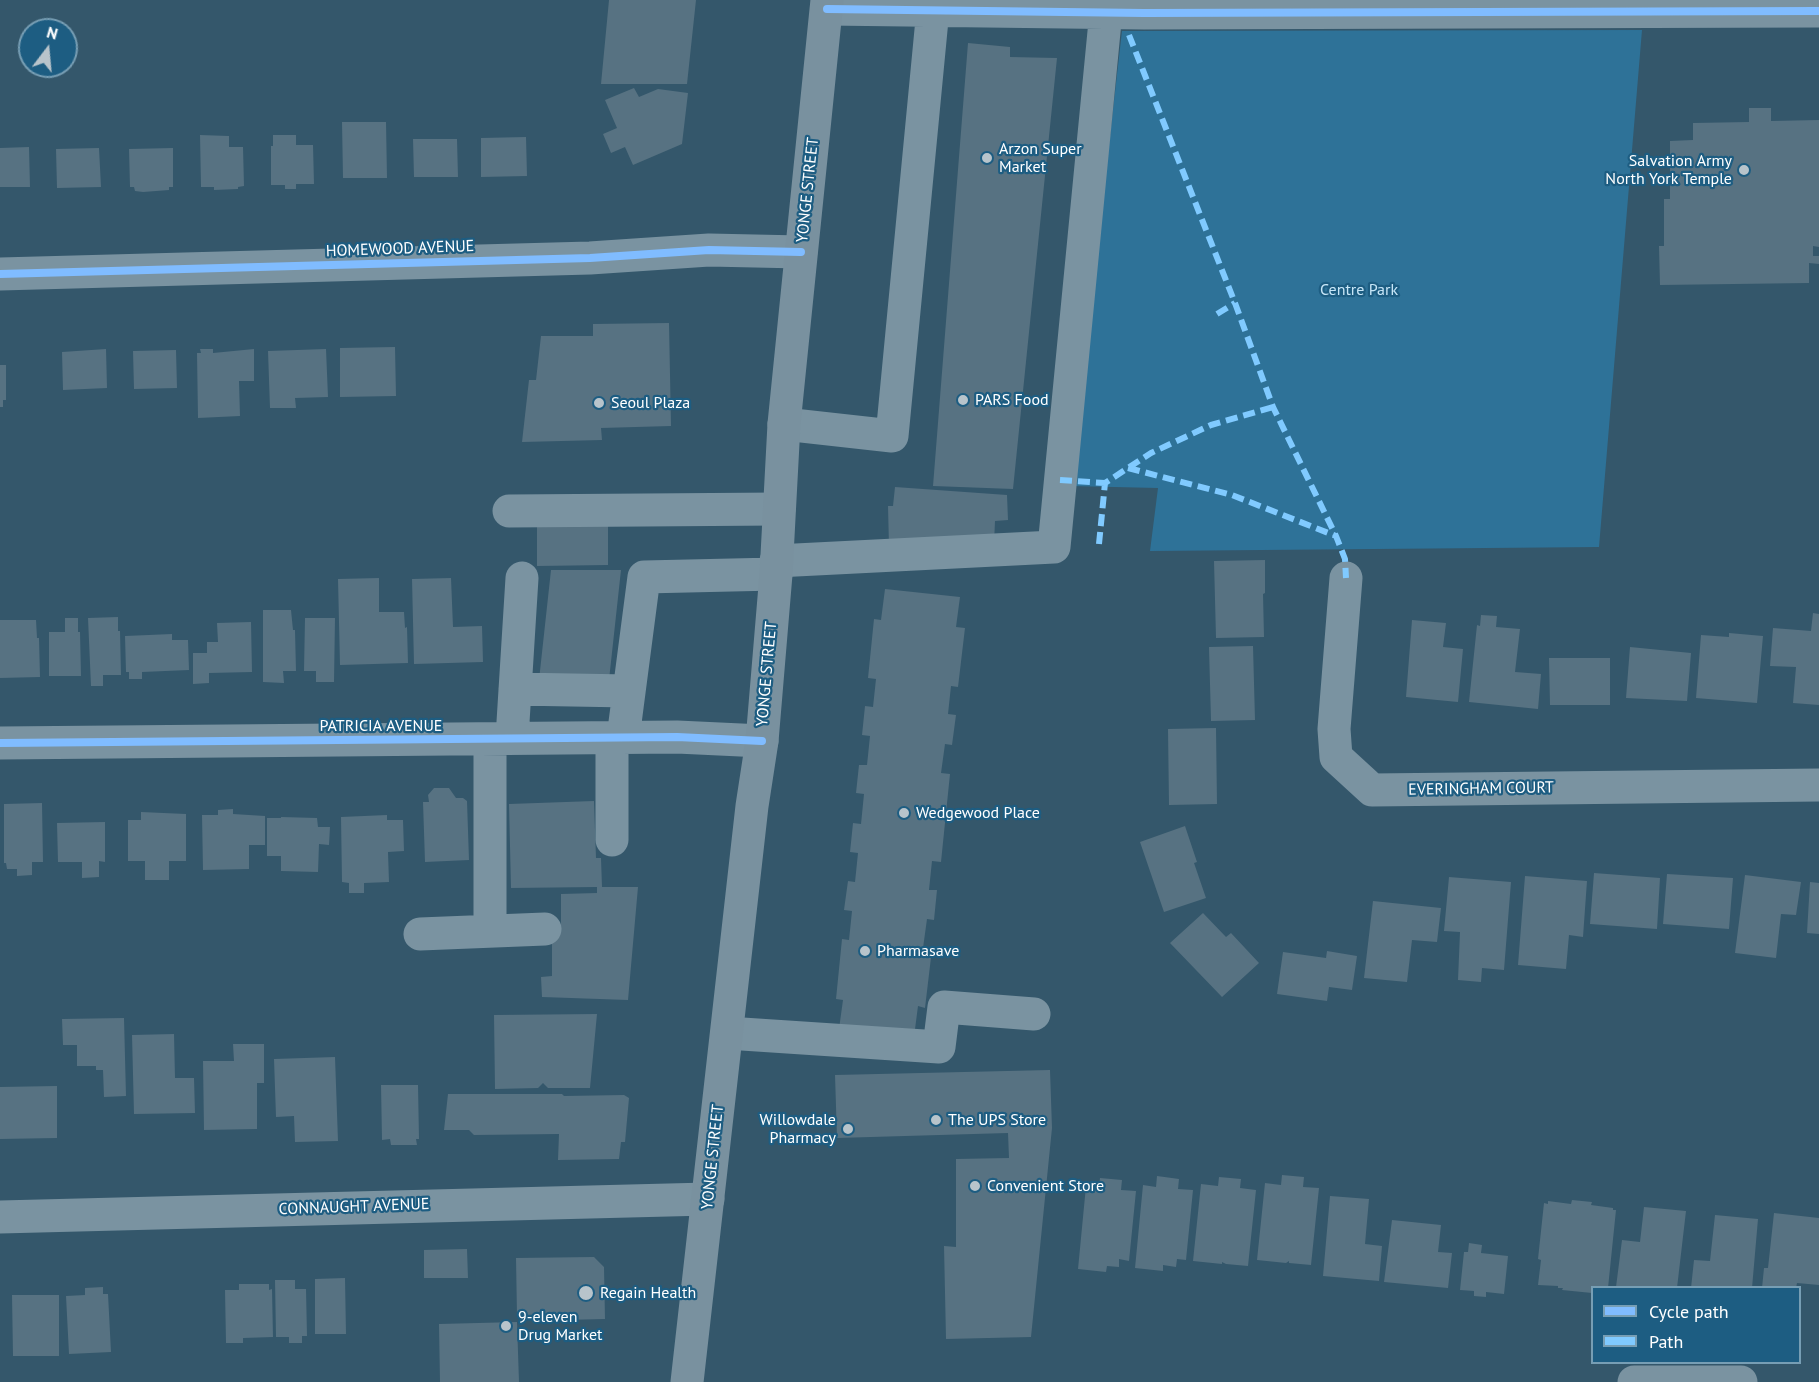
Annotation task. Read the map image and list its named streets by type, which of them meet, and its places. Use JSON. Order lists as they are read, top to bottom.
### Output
{
  "streets": {
    "main road": ["YONGE STREET"],
    "street": [
      "HOMEWOOD AVENUE",
      "PATRICIA AVENUE",
      "EVERINGHAM COURT",
      "CONNAUGHT AVENUE"
    ]
  },
  "crossings": [
    ["YONGE STREET", "HOMEWOOD AVENUE"],
    ["YONGE STREET", "PATRICIA AVENUE"],
    ["YONGE STREET", "CONNAUGHT AVENUE"]
  ],
  "parks": ["Centre Park"],
  "places": [
    "Arzon Super Market",
    "Salvation Army North York Temple",
    "PARS Food",
    "Seoul Plaza",
    "Wedgewood Place",
    "Pharmasave",
    "The UPS Store",
    "Willowdale Pharmacy",
    "Convenient Store",
    "Regain Health",
    "9-eleven Drug Market"
  ],
  "legend": ["Cycle path", "Path"],
  "north": "top"
}
